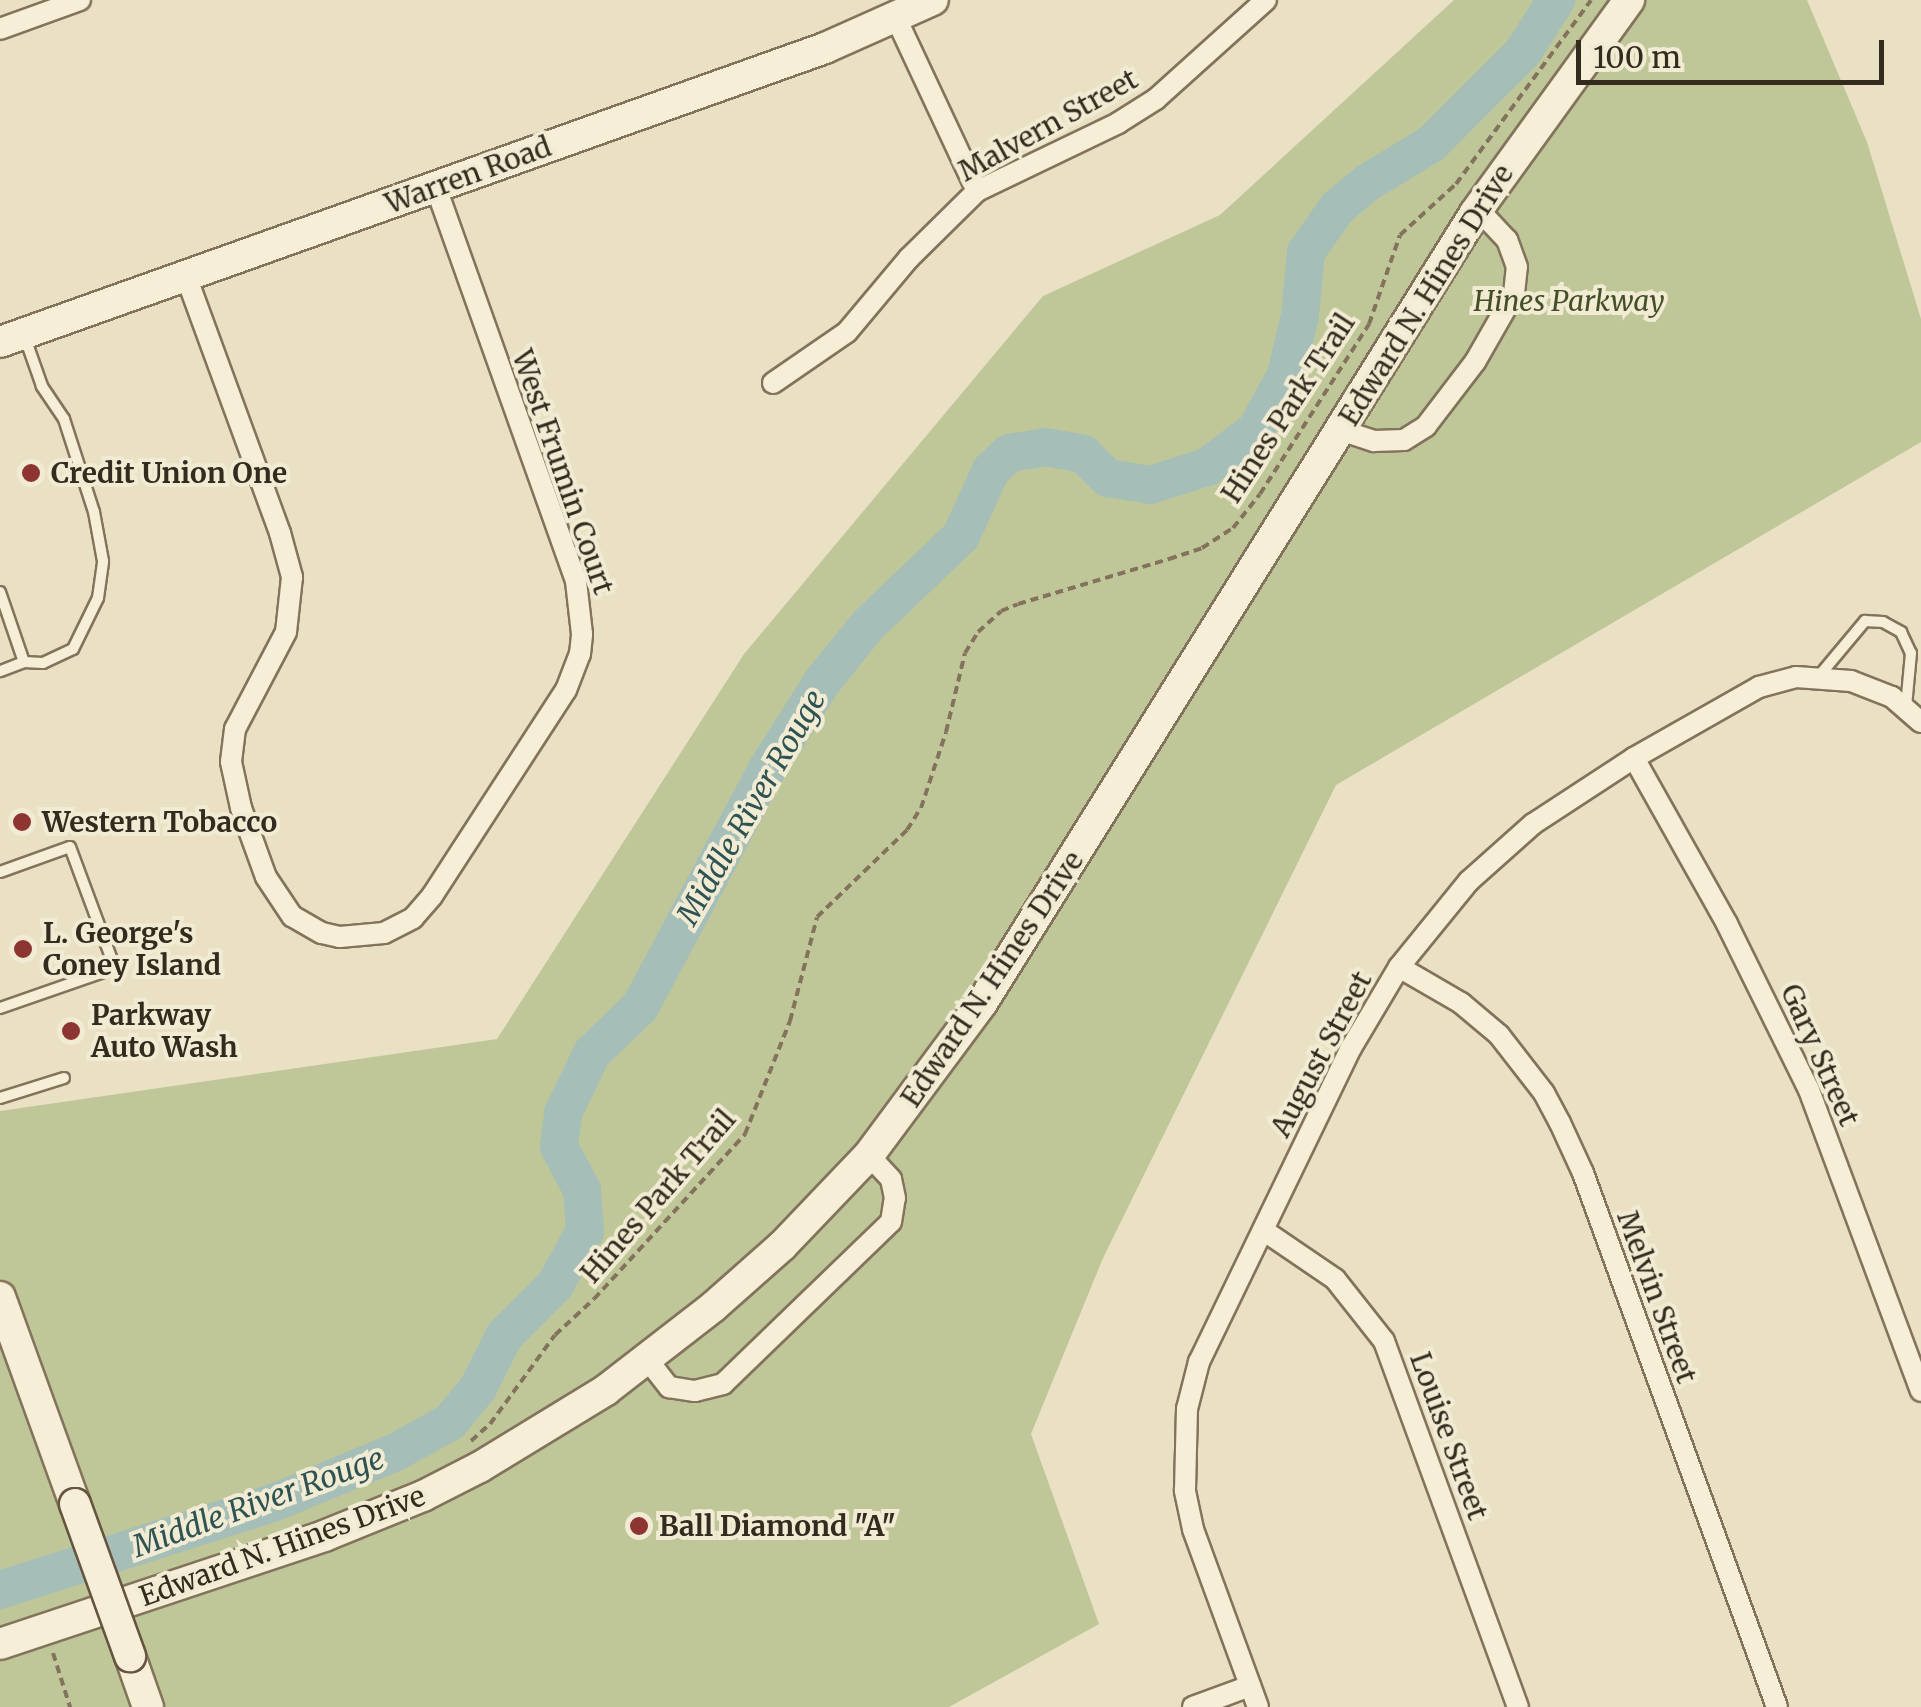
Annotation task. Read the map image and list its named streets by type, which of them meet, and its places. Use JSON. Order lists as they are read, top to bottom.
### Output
{
  "streets": {
    "street": [
      "Malvern Street",
      "Warren Road",
      "Edward N. Hines Drive",
      "West Frumin Court",
      "August Street",
      "Gary Street",
      "Melvin Street",
      "Louise Street"
    ],
    "path": ["Hines Park Trail"]
  },
  "crossings": [
    ["Warren Road", "West Frumin Court"],
    ["August Street", "Gary Street"],
    ["August Street", "Melvin Street"],
    ["August Street", "Louise Street"]
  ],
  "water": ["Middle River Rouge"],
  "parks": ["Hines Parkway"],
  "places": [
    "Credit Union One",
    "Western Tobacco",
    "L. George's Coney Island",
    "Parkway Auto Wash",
    "Ball Diamond \"A\""
  ],
  "scale_bar": "100 m"
}
